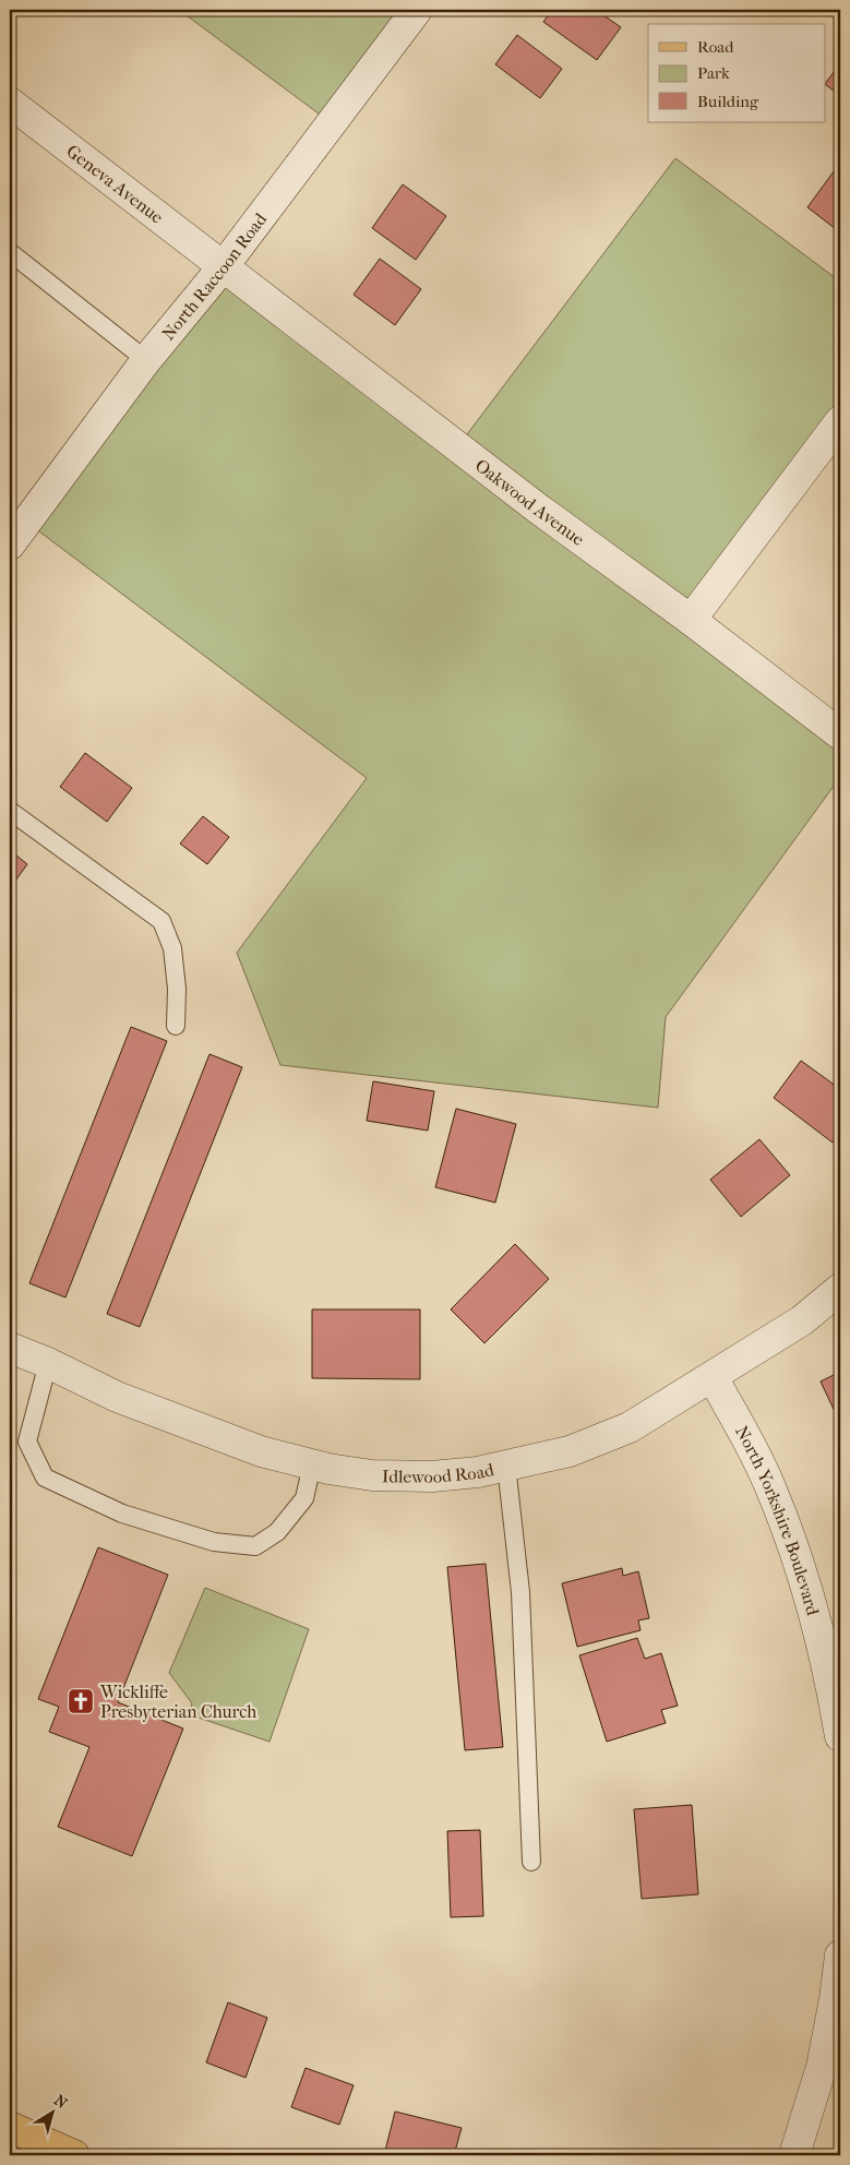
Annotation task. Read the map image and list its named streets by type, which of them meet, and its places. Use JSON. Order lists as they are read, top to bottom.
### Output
{
  "streets": {
    "street": [
      "Geneva Avenue",
      "North Raccoon Road",
      "Oakwood Avenue",
      "Idlewood Road",
      "North Yorkshire Boulevard"
    ]
  },
  "crossings": [
    ["Geneva Avenue", "North Raccoon Road"],
    ["Geneva Avenue", "Oakwood Avenue"],
    ["North Raccoon Road", "Oakwood Avenue"],
    ["Idlewood Road", "North Yorkshire Boulevard"]
  ],
  "places": {
    "church": ["Wickliffe Presbyterian Church"]
  },
  "legend": ["Road", "Park", "Building"],
  "north": "top right"
}
